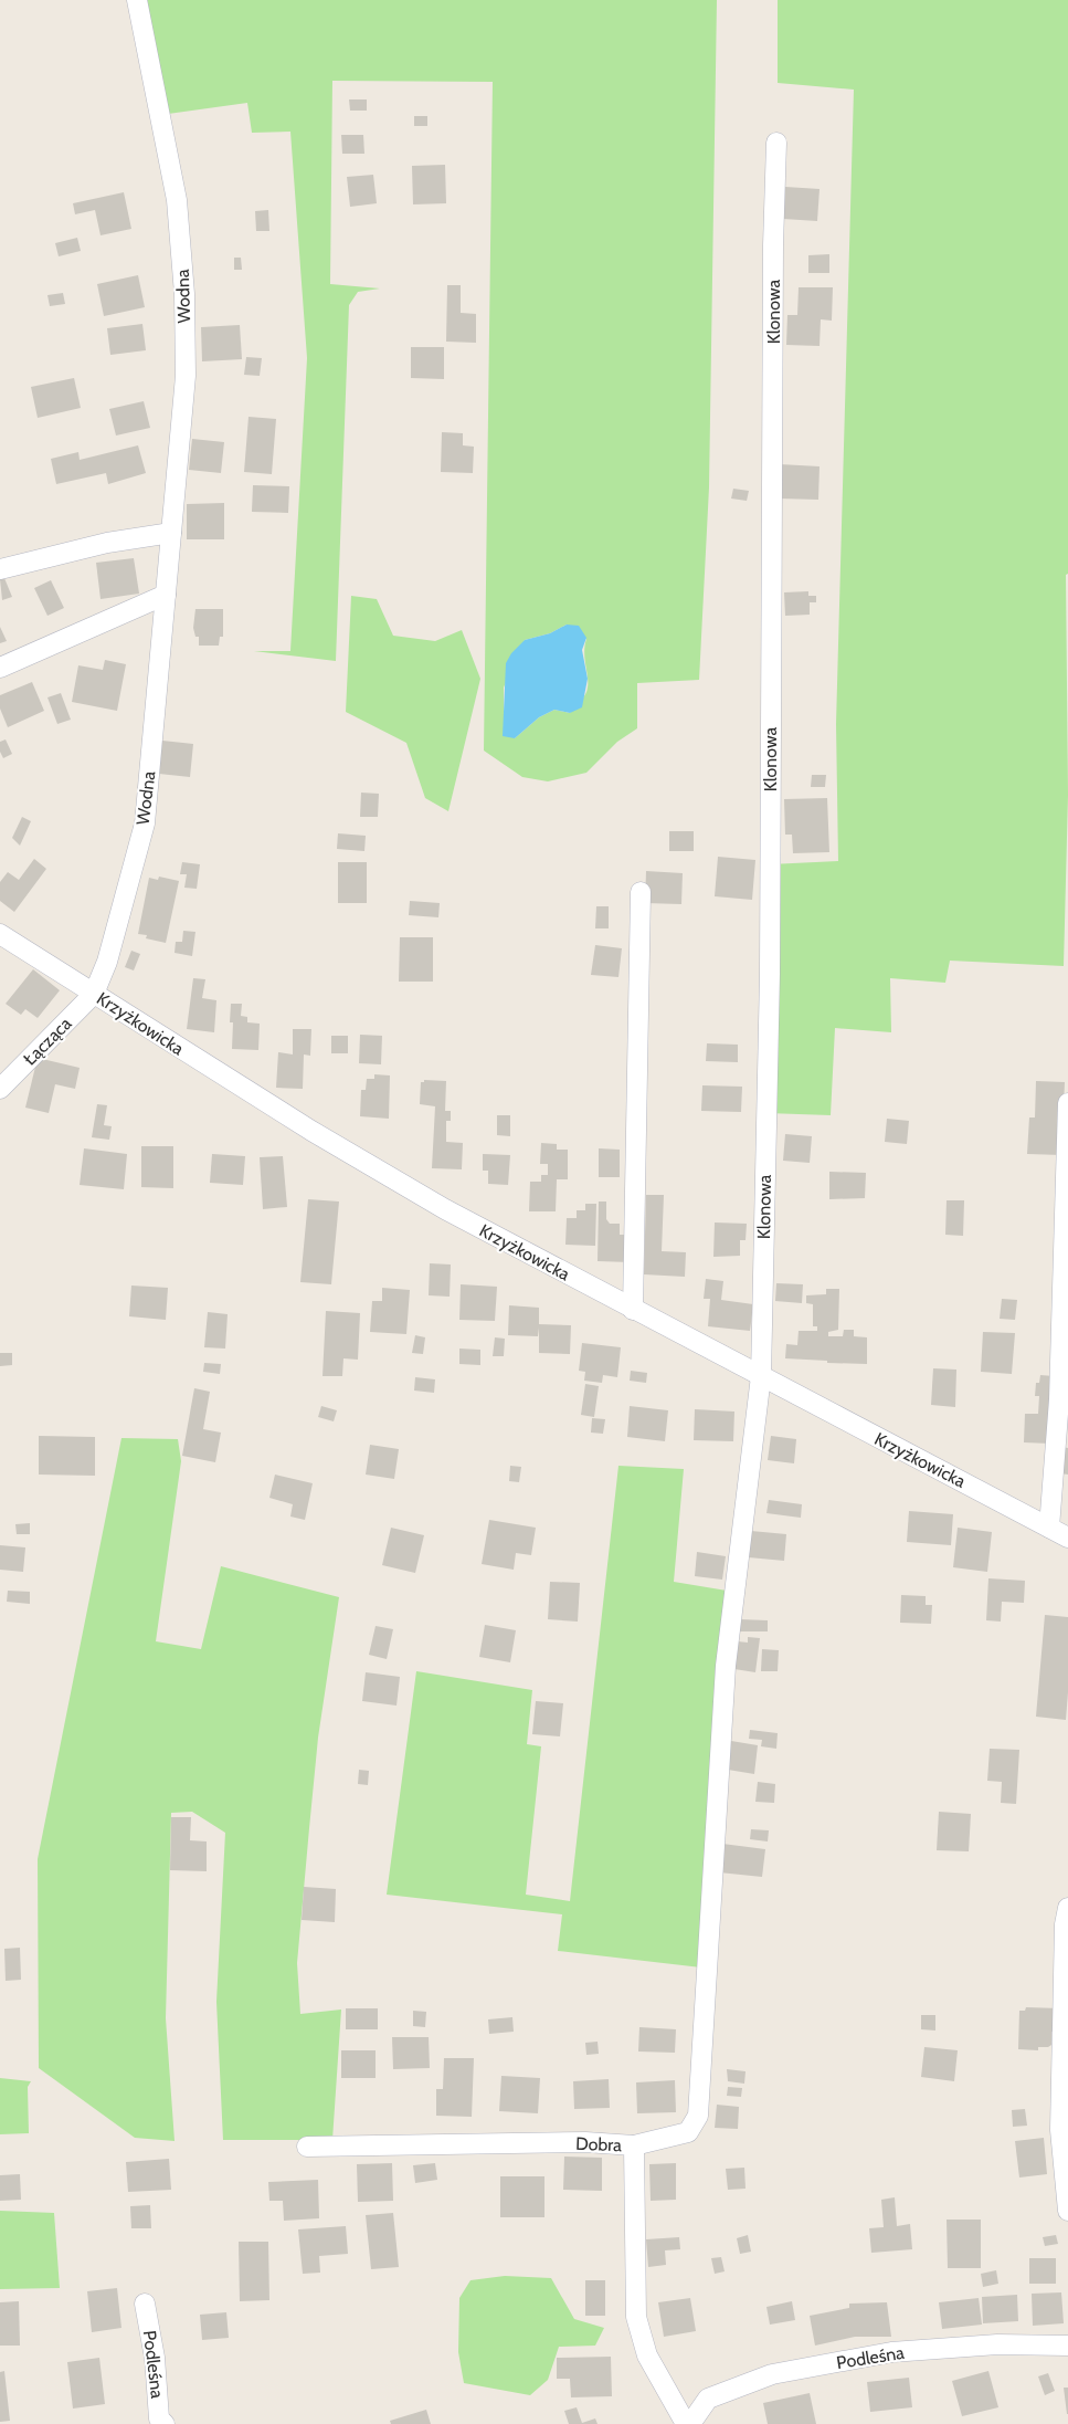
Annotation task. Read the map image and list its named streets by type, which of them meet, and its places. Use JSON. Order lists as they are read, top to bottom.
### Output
{
  "streets": {
    "street": [
      "Wodna",
      "Klonowa",
      "Krzyżkowicka",
      "Łącząca",
      "Dobra",
      "Podleśna"
    ]
  },
  "crossings": [
    ["Wodna", "Krzyżkowicka"],
    ["Wodna", "Łącząca"],
    ["Klonowa", "Krzyżkowicka"],
    ["Klonowa", "Dobra"],
    ["Krzyżkowicka", "Łącząca"],
    ["Dobra", "Podleśna"]
  ]
}
